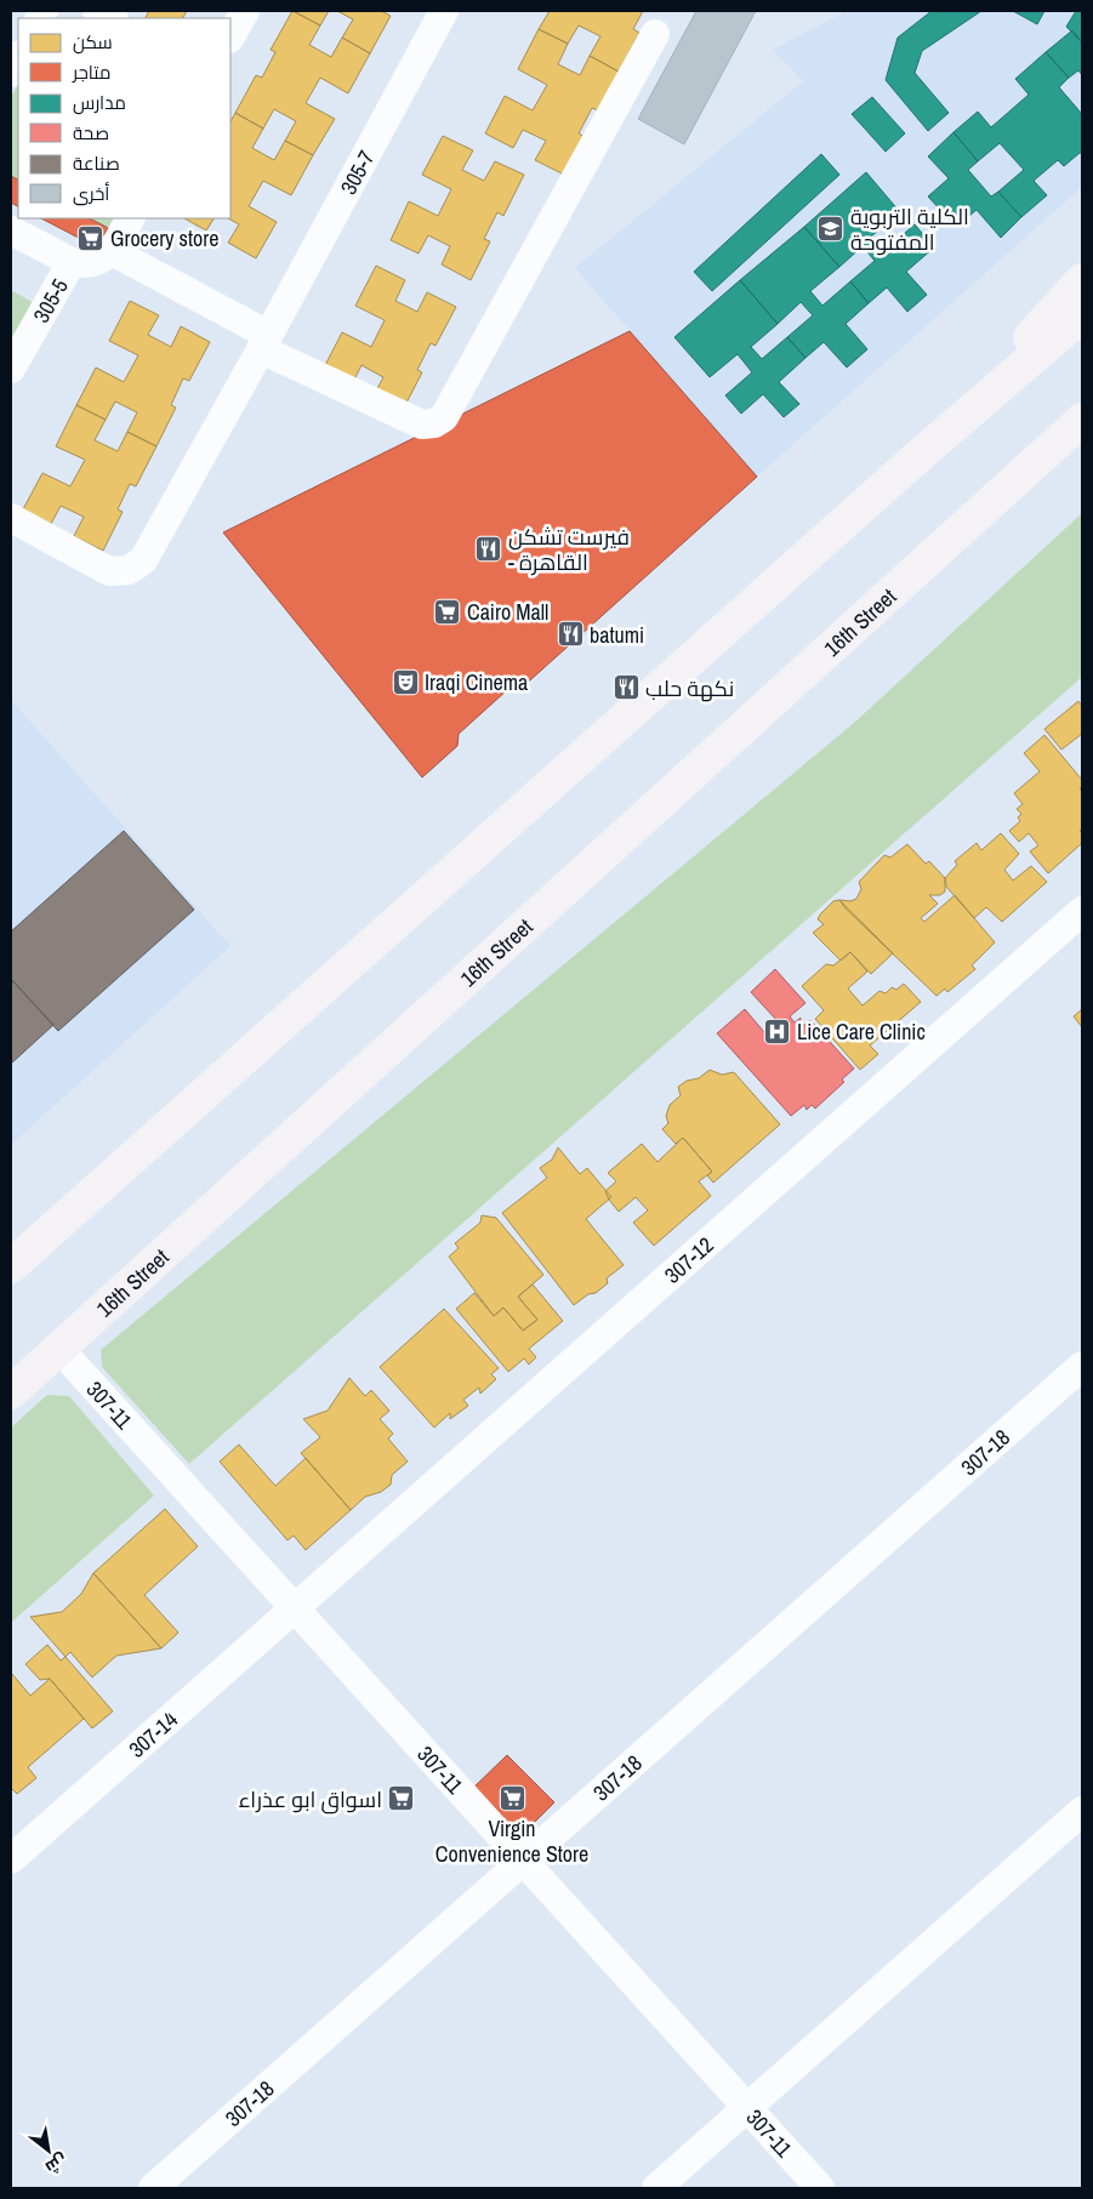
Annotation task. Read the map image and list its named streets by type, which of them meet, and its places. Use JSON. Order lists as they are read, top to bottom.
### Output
{
  "streets": {
    "main road": ["16th Street"],
    "street": [
      "305-7",
      "305-5",
      "307-12",
      "307-11",
      "307-18",
      "307-14"
    ]
  },
  "crossings": [
    ["16th Street", "307-11"],
    ["307-12", "307-11"],
    ["307-12", "307-14"],
    ["307-11", "307-18"],
    ["307-11", "307-14"]
  ],
  "places": {
    "school or university": ["الكلية التربوية المفتوحة"],
    "supermarket": [
      "Grocery store",
      "Cairo Mall",
      "Virgin Convenience Store",
      "اسواق ابو عذراء"
    ],
    "restaurant": ["فيرست تشكن - القاهرة", "batumi", "نكهة حلب"],
    "theatre": ["Iraqi Cinema"],
    "hospital": ["Lice Care Clinic"]
  },
  "legend": [
    "سكن",
    "متاجر",
    "مدارس",
    "صحة",
    "صناعة",
    "أخرى"
  ],
  "north": "bottom right"
}
